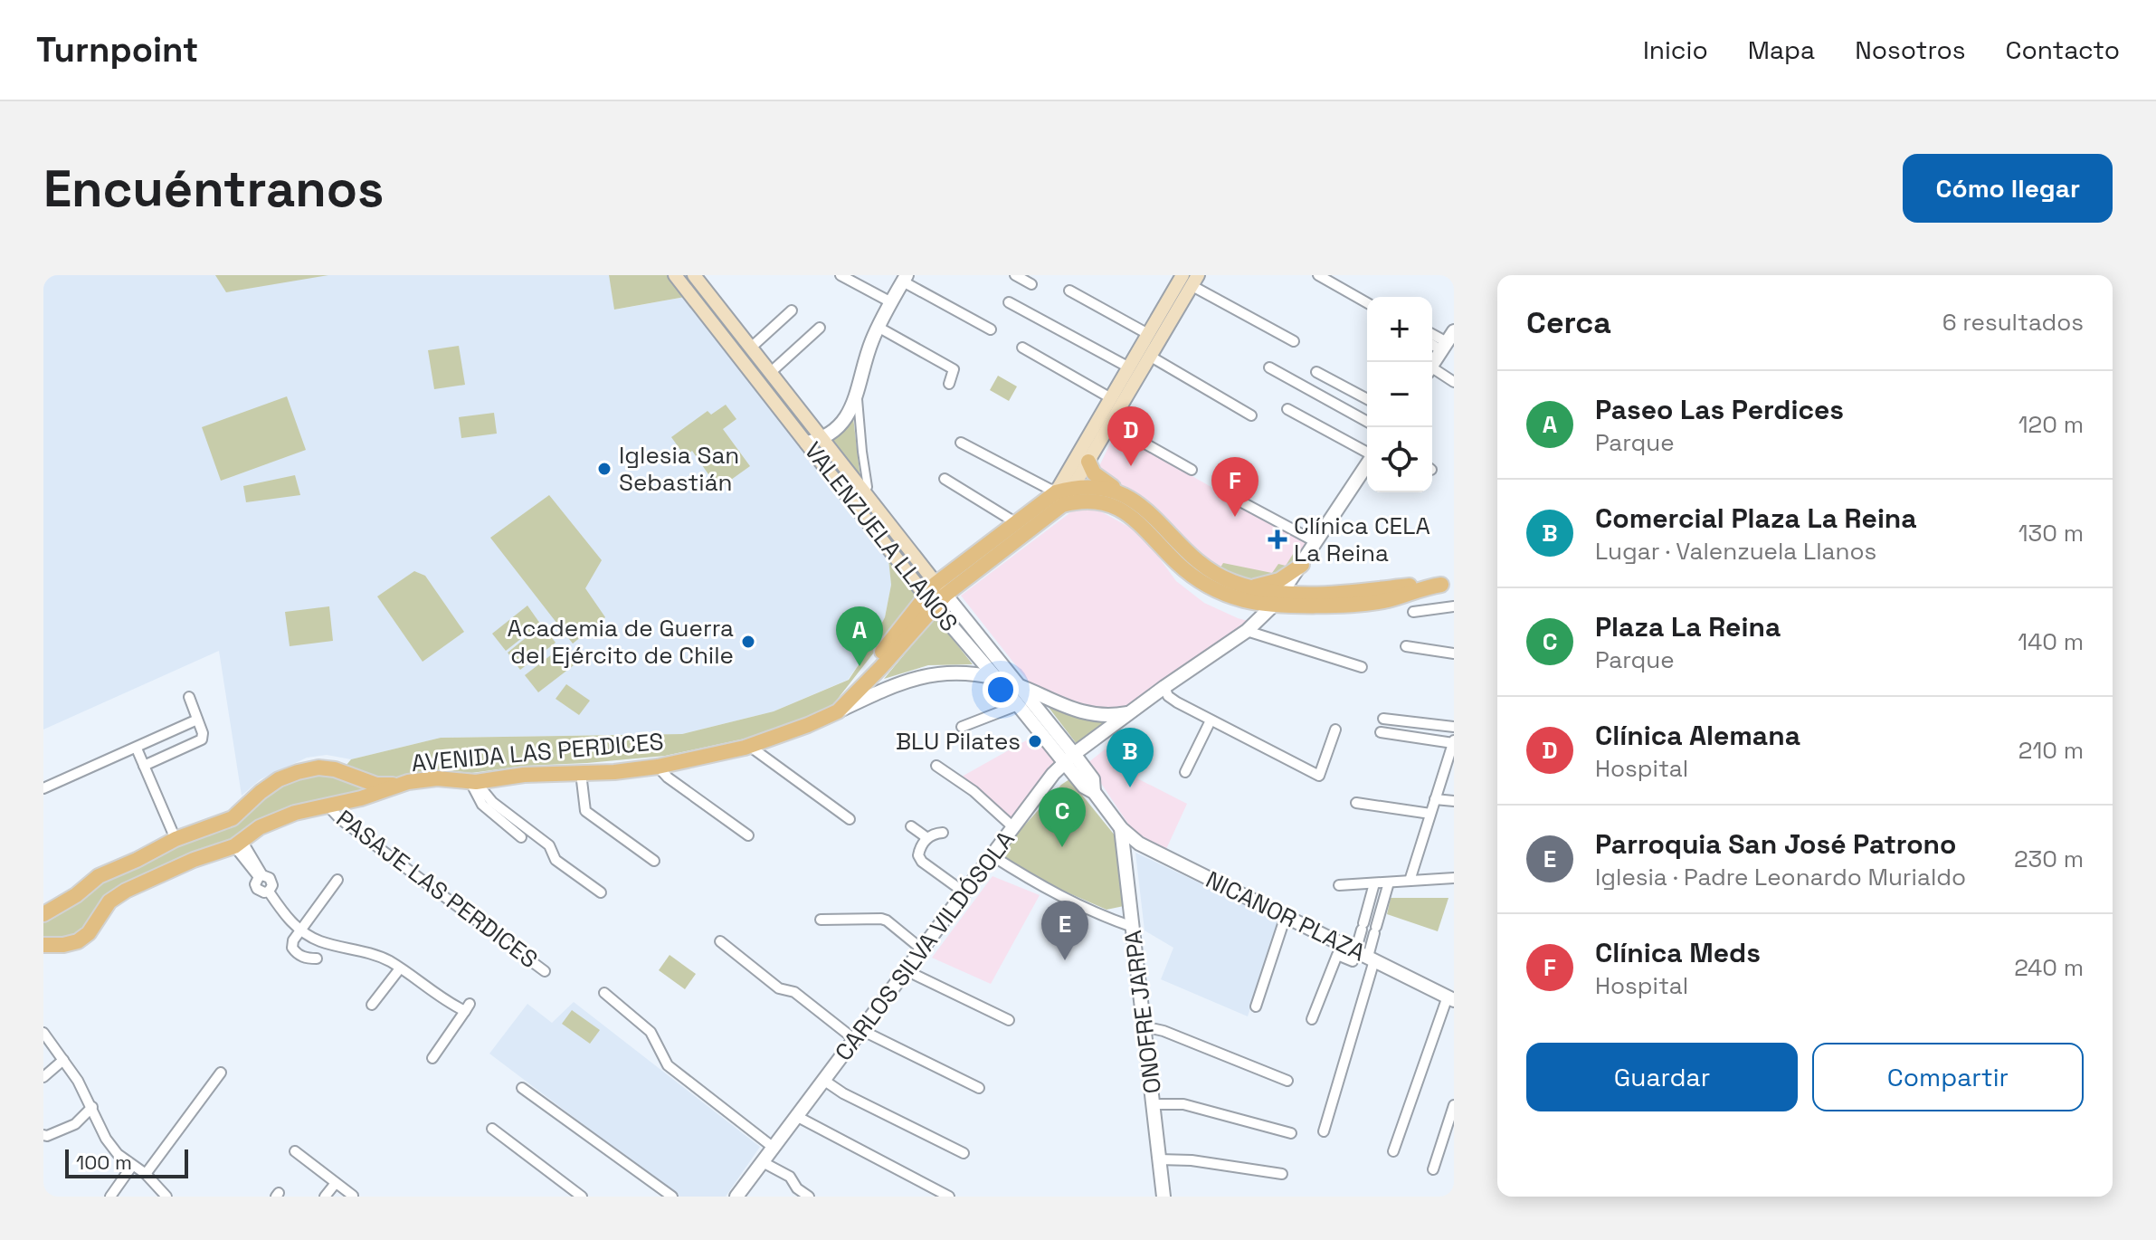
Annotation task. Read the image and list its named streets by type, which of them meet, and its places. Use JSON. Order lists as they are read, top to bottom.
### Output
{
  "streets": {
    "main road": ["VALENZUELA LLANOS", "AVENIDA LAS PERDICES"],
    "street": [
      "PASAJE LAS PERDICES",
      "NICANOR PLAZA",
      "CARLOS SILVA VILDÓSOLA",
      "ONOFRE JARPA"
    ]
  },
  "crossings": [
    ["VALENZUELA LLANOS", "AVENIDA LAS PERDICES"],
    ["VALENZUELA LLANOS", "NICANOR PLAZA"],
    ["VALENZUELA LLANOS", "CARLOS SILVA VILDÓSOLA"],
    ["VALENZUELA LLANOS", "ONOFRE JARPA"],
    ["AVENIDA LAS PERDICES", "PASAJE LAS PERDICES"],
    ["NICANOR PLAZA", "ONOFRE JARPA"]
  ],
  "places": {
    "other": ["Iglesia San Sebastián", "Academia de Guerra del Ejército de Chile", "BLU Pilates"],
    "health": ["Clínica CELA La Reina"]
  },
  "scale_bar": "100 m",
  "page": {
    "header": "Turnpoint",
    "nav": [
      "Inicio",
      "Mapa",
      "Nosotros",
      "Contacto"
    ],
    "buttons": [
      "Cómo llegar",
      ["Guardar", "Compartir"]
    ],
    "title": "Encuéntranos",
    "heading": ["Cerca", "6 resultados"],
    "map_buttons": ["+", "−"],
    "list": [
      {
        "mark": "A",
        "name": "Paseo Las Perdices",
        "note": "Parque",
        "value": "120 m"
      },
      {
        "mark": "B",
        "name": "Comercial Plaza La Reina",
        "note": "Lugar · Valenzuela Llanos",
        "value": "130 m"
      },
      {
        "mark": "C",
        "name": "Plaza La Reina",
        "note": "Parque",
        "value": "140 m"
      },
      {
        "mark": "D",
        "name": "Clínica Alemana",
        "note": "Hospital",
        "value": "210 m"
      },
      {
        "mark": "E",
        "name": "Parroquia San José Patrono",
        "note": "Iglesia · Padre Leonardo Murialdo",
        "value": "230 m"
      },
      {
        "mark": "F",
        "name": "Clínica Meds",
        "note": "Hospital",
        "value": "240 m"
      }
    ],
    "pins": [
      "D",
      "F",
      "A",
      "B",
      "C",
      "E"
    ],
    "scale": "100 m"
  }
}
